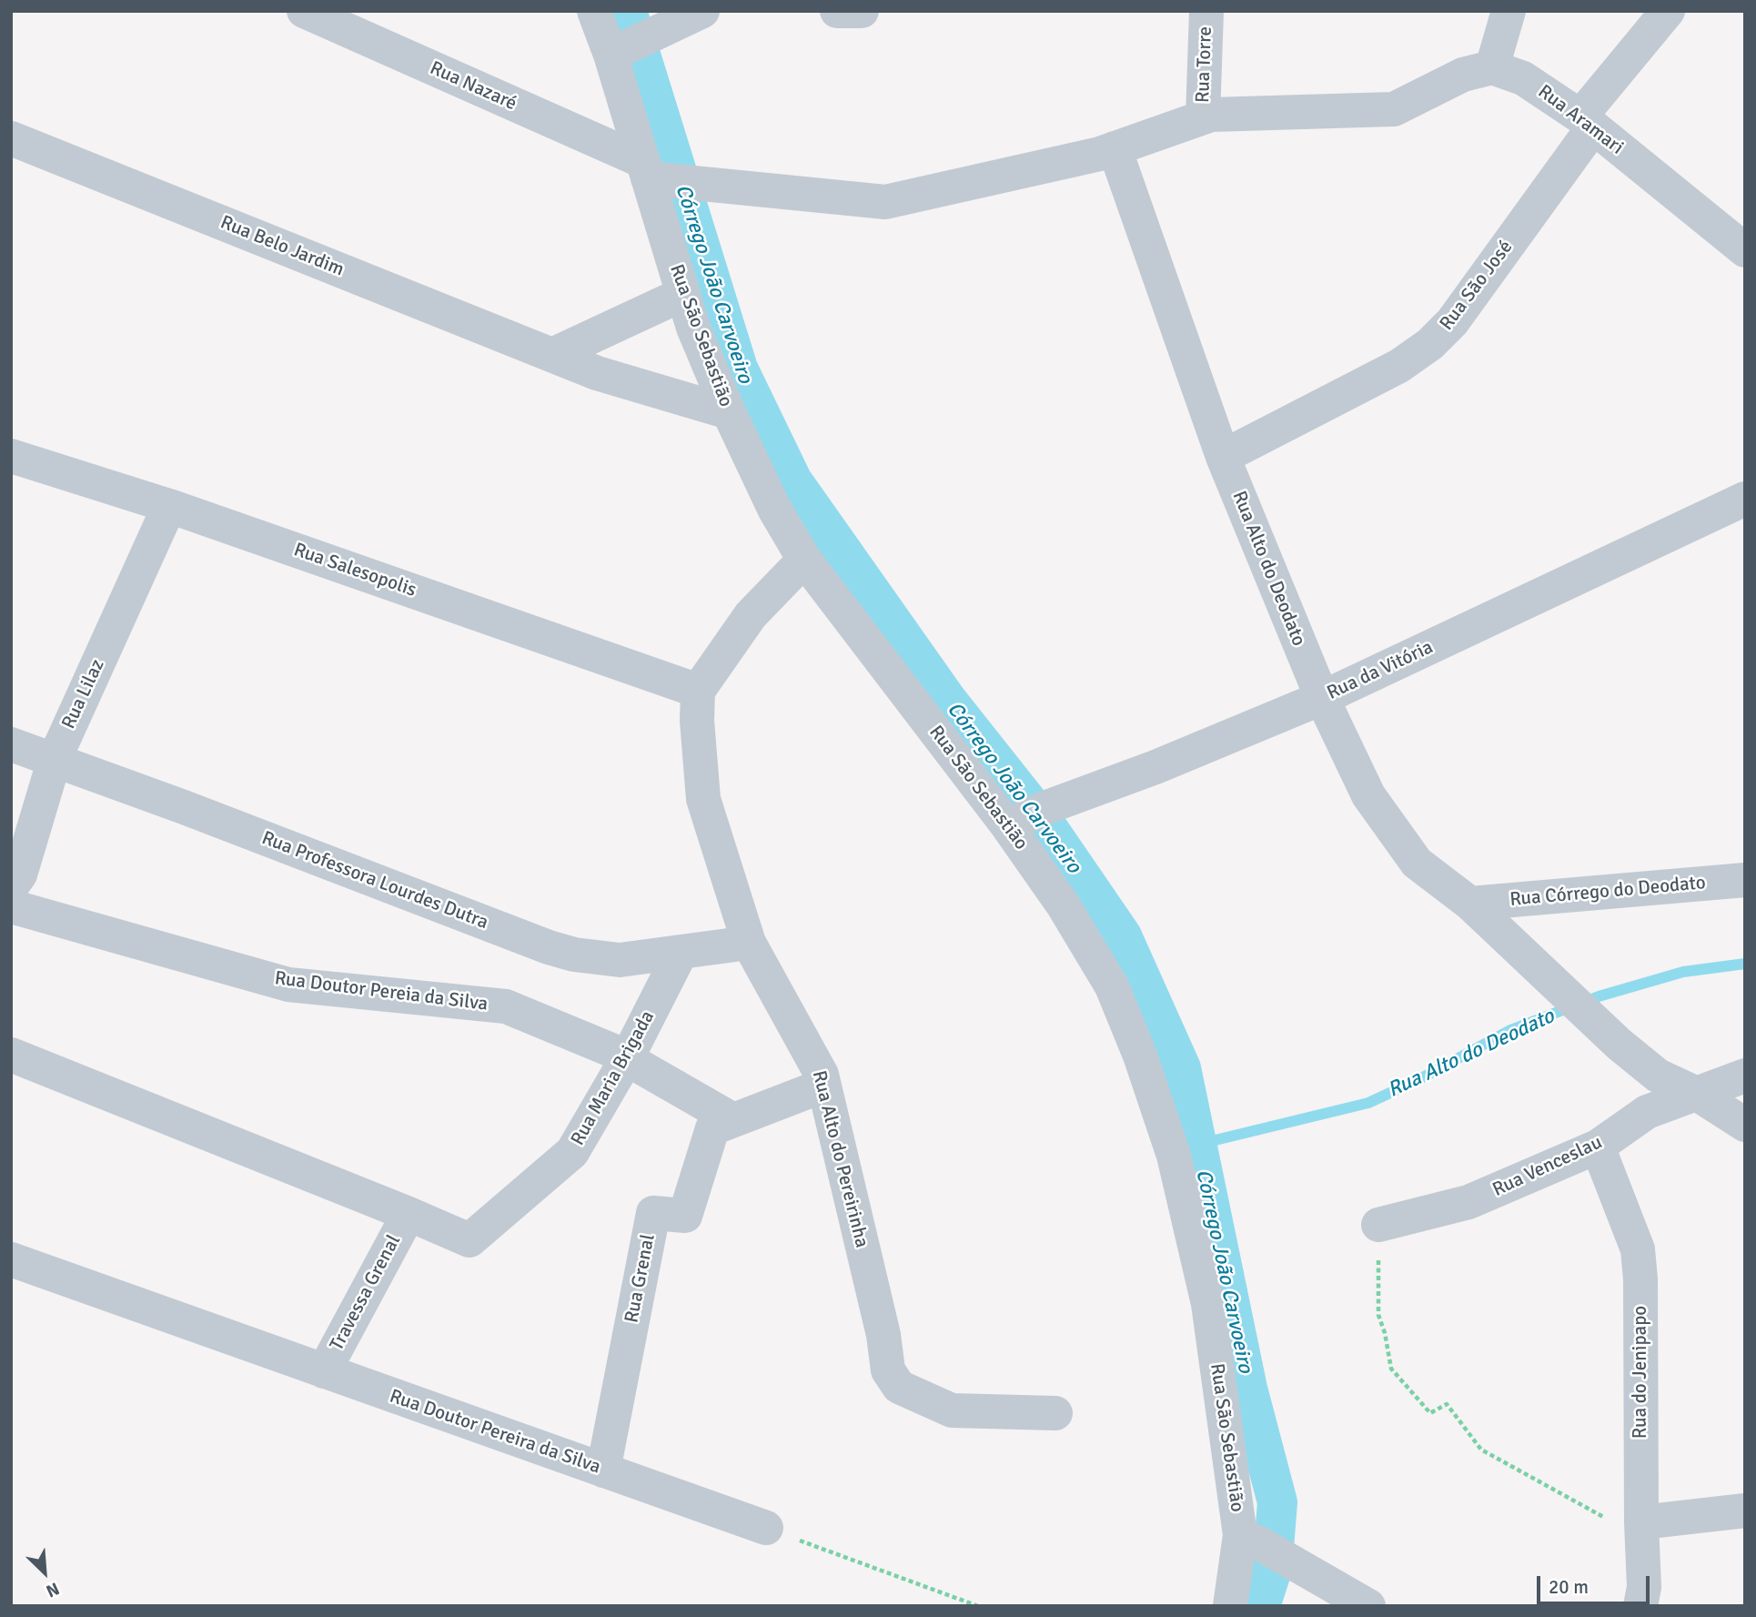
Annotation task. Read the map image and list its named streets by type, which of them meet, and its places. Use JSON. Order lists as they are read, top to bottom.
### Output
{
  "streets": {
    "street": [
      "Rua Torre",
      "Rua Nazaré",
      "Rua Aramari",
      "Rua Belo Jardim",
      "Rua São José",
      "Rua São Sebastião",
      "Rua Alto do Deodato",
      "Rua Salesopolis",
      "Rua da Vitória",
      "Rua Lilaz",
      "Rua Professora Lourdes Dutra",
      "Rua Córrego do Deodato",
      "Rua Doutor Pereia da Silva",
      "Rua Maria Brigada",
      "Rua Alto do Pereirinha",
      "Rua Venceslau",
      "Rua Grenal",
      "Travessa Grenal",
      "Rua do Jenipapo",
      "Rua Doutor Pereira da Silva"
    ]
  },
  "crossings": [
    ["Rua Torre", "Rua Nazaré"],
    ["Rua Nazaré", "Rua Aramari"],
    ["Rua Nazaré", "Rua São Sebastião"],
    ["Rua Nazaré", "Rua Alto do Deodato"],
    ["Rua Aramari", "Rua São José"],
    ["Rua Belo Jardim", "Rua São Sebastião"],
    ["Rua São José", "Rua Alto do Deodato"],
    ["Rua São Sebastião", "Rua da Vitória"],
    ["Rua Alto do Deodato", "Rua da Vitória"],
    ["Rua Alto do Deodato", "Rua Córrego do Deodato"],
    ["Rua Alto do Deodato", "Rua Venceslau"],
    ["Rua Salesopolis", "Rua Lilaz"],
    ["Rua Salesopolis", "Rua Alto do Pereirinha"],
    ["Rua Lilaz", "Rua Professora Lourdes Dutra"],
    ["Rua Professora Lourdes Dutra", "Rua Maria Brigada"],
    ["Rua Professora Lourdes Dutra", "Rua Alto do Pereirinha"],
    ["Rua Doutor Pereia da Silva", "Rua Maria Brigada"],
    ["Rua Doutor Pereia da Silva", "Rua Grenal"],
    ["Rua Maria Brigada", "Travessa Grenal"],
    ["Rua Alto do Pereirinha", "Rua Grenal"],
    ["Rua Venceslau", "Rua do Jenipapo"],
    ["Rua Grenal", "Rua Doutor Pereira da Silva"],
    ["Travessa Grenal", "Rua Doutor Pereira da Silva"]
  ],
  "water": ["Córrego João Carvoeiro", "Rua Alto do Deodato"],
  "scale_bar": "20 m",
  "north": "bottom right"
}
